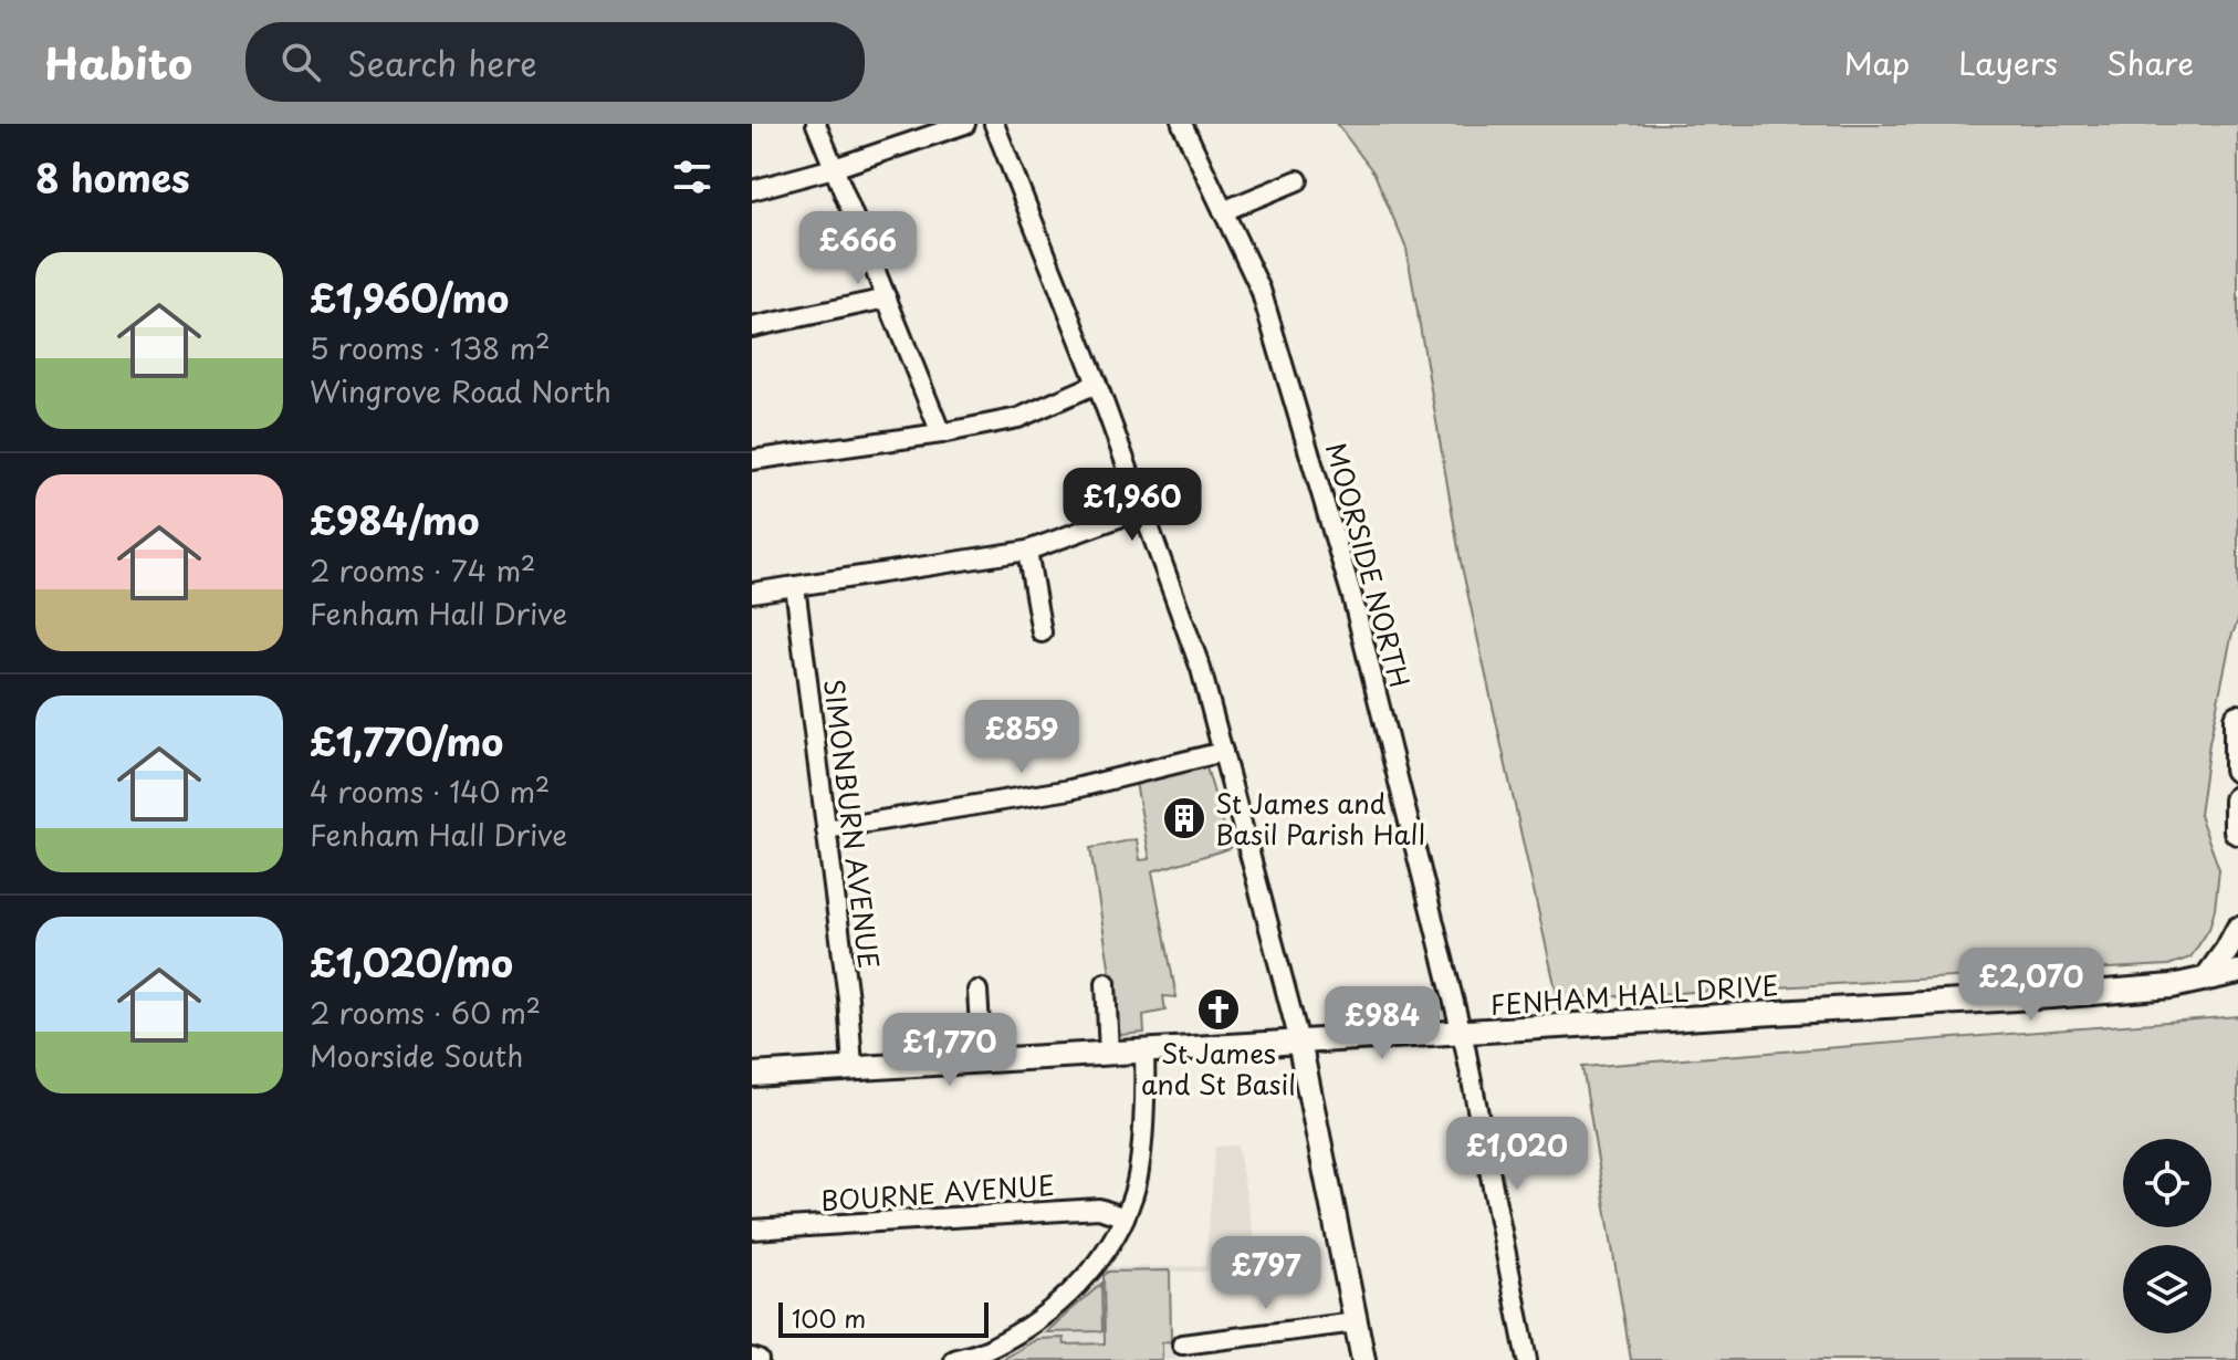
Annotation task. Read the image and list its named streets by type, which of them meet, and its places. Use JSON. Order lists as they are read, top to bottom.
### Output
{
  "streets": {
    "street": [
      "MOORSIDE NORTH",
      "SIMONBURN AVENUE",
      "FENHAM HALL DRIVE",
      "BOURNE AVENUE"
    ]
  },
  "crossings": [
    ["MOORSIDE NORTH", "FENHAM HALL DRIVE"],
    ["SIMONBURN AVENUE", "FENHAM HALL DRIVE"]
  ],
  "places": {
    "building": ["St James and Basil Parish Hall"],
    "church": ["St James and St Basil"]
  },
  "scale_bar": "100 m",
  "page": {
    "header": "Habito",
    "search": "Search here",
    "nav": ["Map", "Layers", "Share"],
    "heading": "8 homes",
    "price": [
      "£666",
      "£1,960",
      "£859",
      "£2,070",
      "£984",
      "£1,770",
      "£1,020",
      "£797"
    ],
    "list": [
      {
        "name": "£1,960/mo",
        "note": "5 rooms · 138 m² · Wingrove Road North"
      },
      {
        "name": "£984/mo",
        "note": "2 rooms · 74 m² · Fenham Hall Drive"
      },
      {
        "name": "£1,770/mo",
        "note": "4 rooms · 140 m² · Fenham Hall Drive"
      },
      {
        "name": "£1,020/mo",
        "note": "2 rooms · 60 m² · Moorside South"
      }
    ],
    "scale": "100 m"
  }
}
